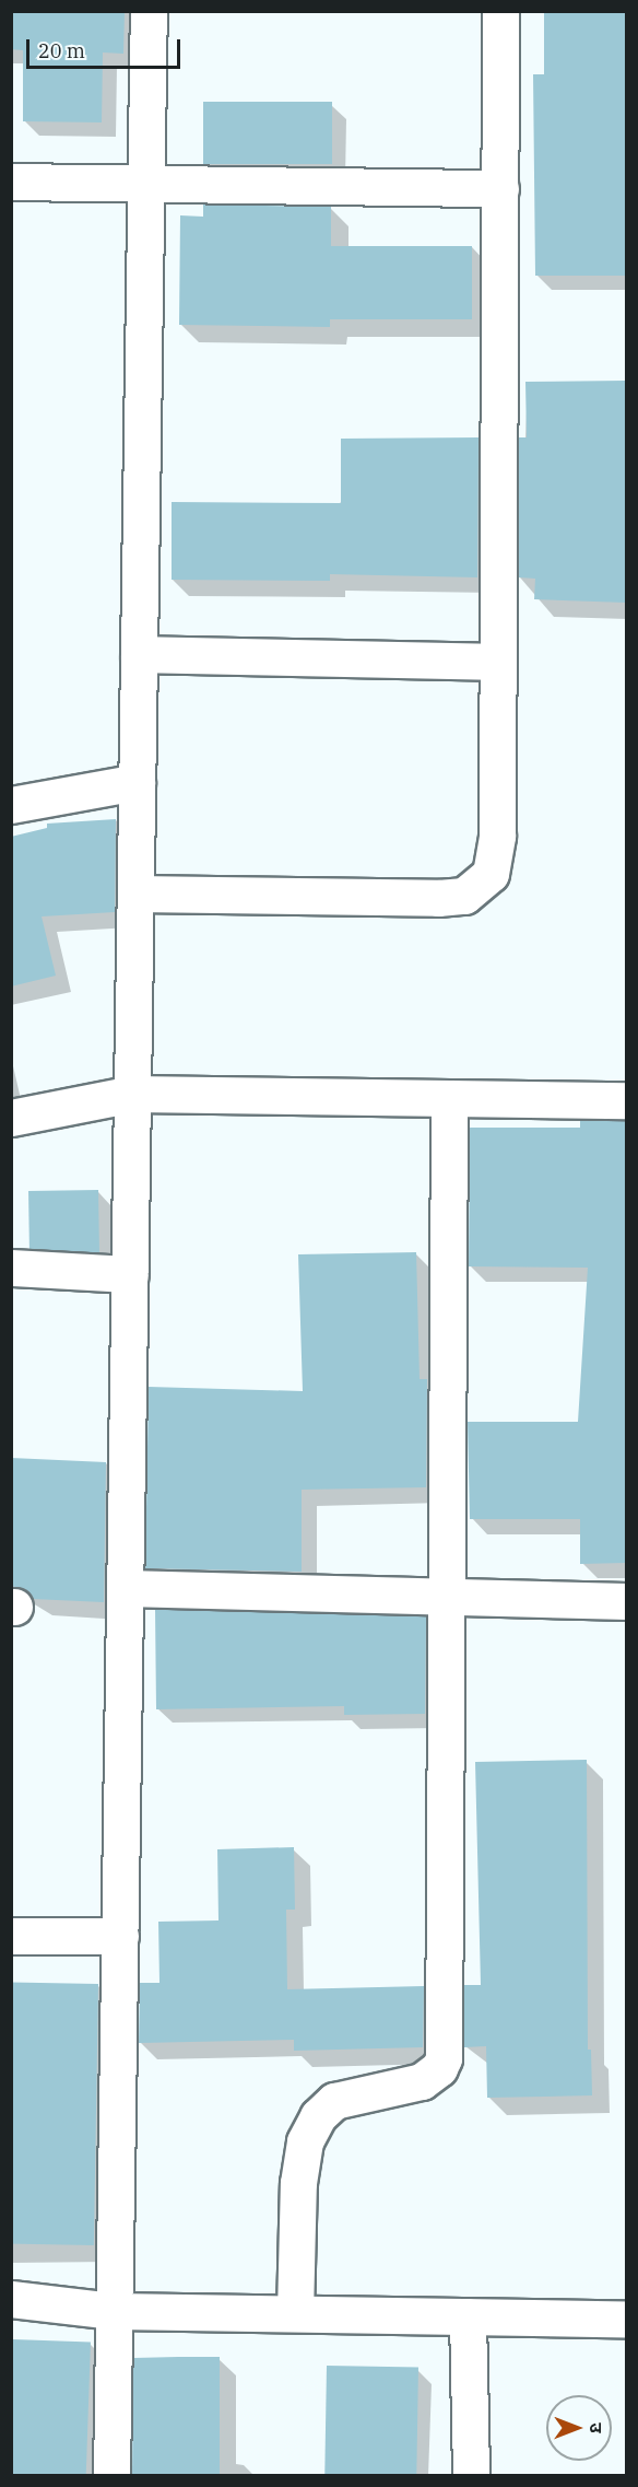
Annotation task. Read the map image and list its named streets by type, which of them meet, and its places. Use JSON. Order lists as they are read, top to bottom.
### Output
{
  "scale_bar": "20 m",
  "north": "right"
}
